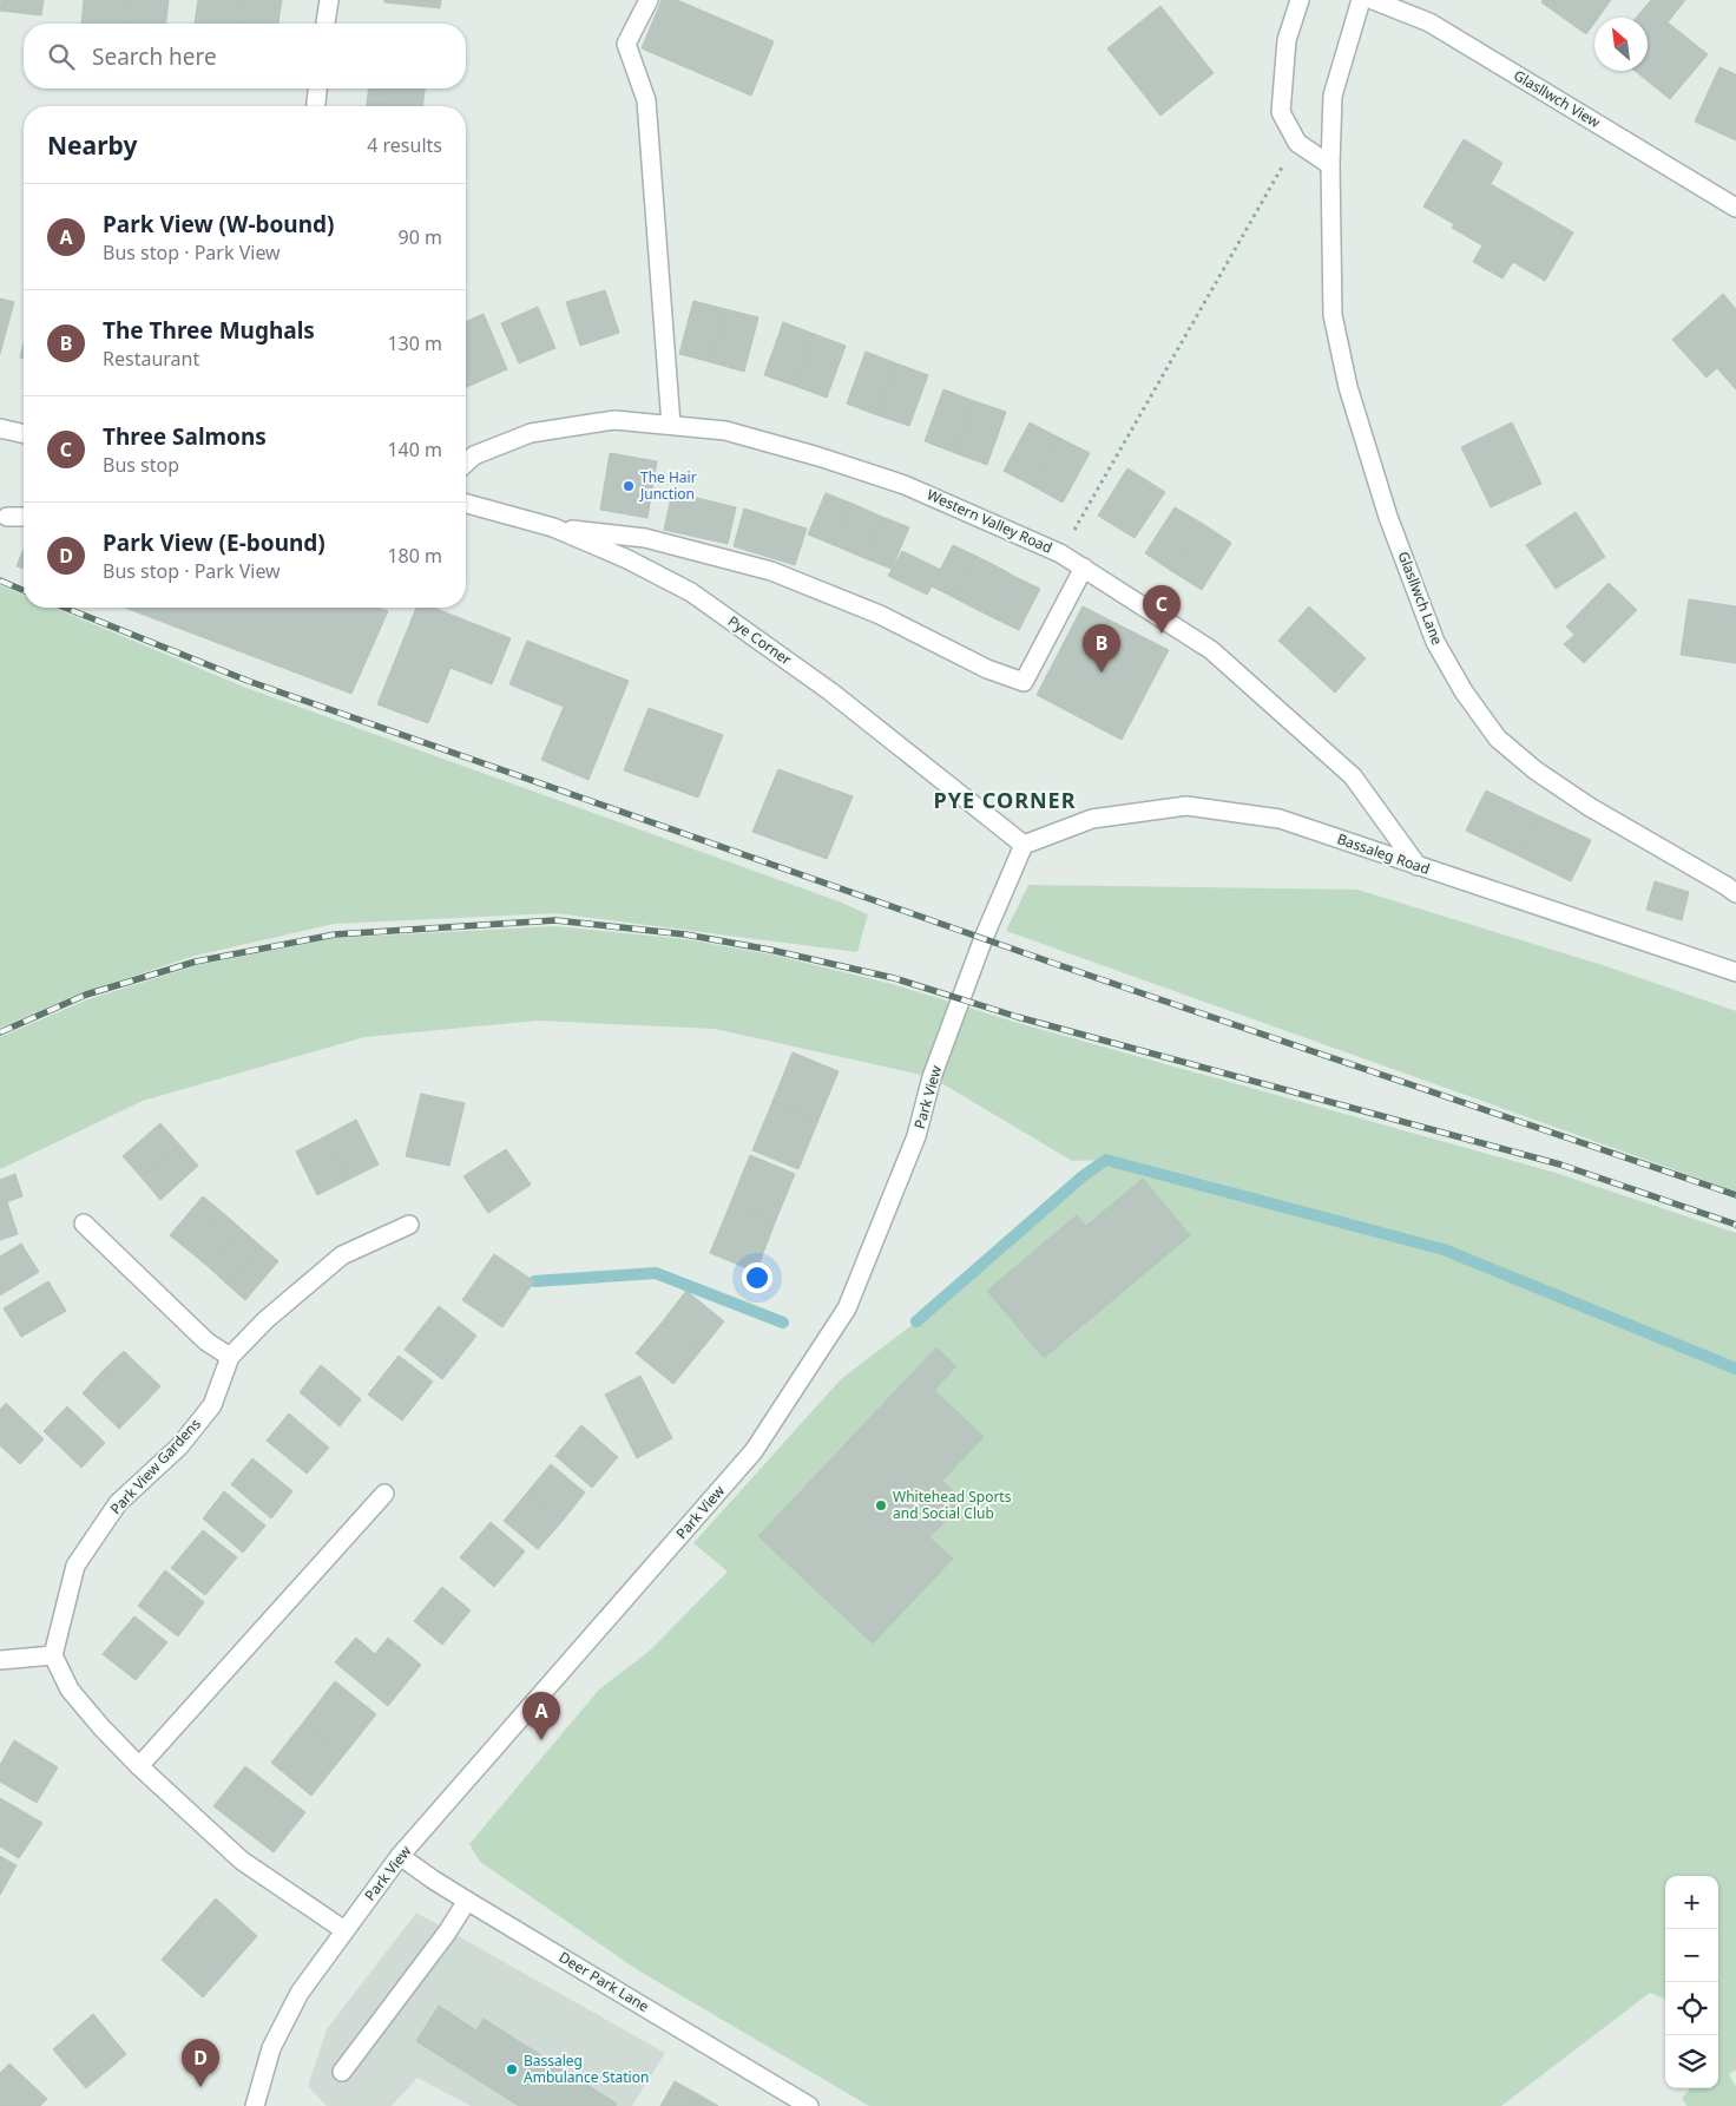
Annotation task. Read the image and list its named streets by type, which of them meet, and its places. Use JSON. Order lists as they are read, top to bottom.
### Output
{
  "streets": {
    "street": [
      "Glasllwch View",
      "Western Valley Road",
      "Glasllwch Lane",
      "Pye Corner",
      "Bassaleg Road",
      "Park View",
      "Park View Gardens",
      "Deer Park Lane"
    ]
  },
  "crossings": [
    ["Western Valley Road", "Bassaleg Road"],
    ["Pye Corner", "Bassaleg Road"],
    ["Pye Corner", "Park View"],
    ["Bassaleg Road", "Park View"],
    ["Park View", "Deer Park Lane"]
  ],
  "districts": ["PYE CORNER"],
  "places": ["The Hair Junction", "Whitehead Sports and Social Club", "Bassaleg Ambulance Station"],
  "north": "top left",
  "page": {
    "search": "Search here",
    "heading": ["Nearby", "4 results"],
    "list": [
      {
        "mark": "A",
        "name": "Park View (W-bound)",
        "note": "Bus stop · Park View",
        "value": "90 m"
      },
      {
        "mark": "B",
        "name": "The Three Mughals",
        "note": "Restaurant",
        "value": "130 m"
      },
      {
        "mark": "C",
        "name": "Three Salmons",
        "note": "Bus stop",
        "value": "140 m"
      },
      {
        "mark": "D",
        "name": "Park View (E-bound)",
        "note": "Bus stop · Park View",
        "value": "180 m"
      }
    ],
    "pins": [
      "C",
      "B",
      "A",
      "D"
    ],
    "map_buttons": ["+", "−"]
  }
}
